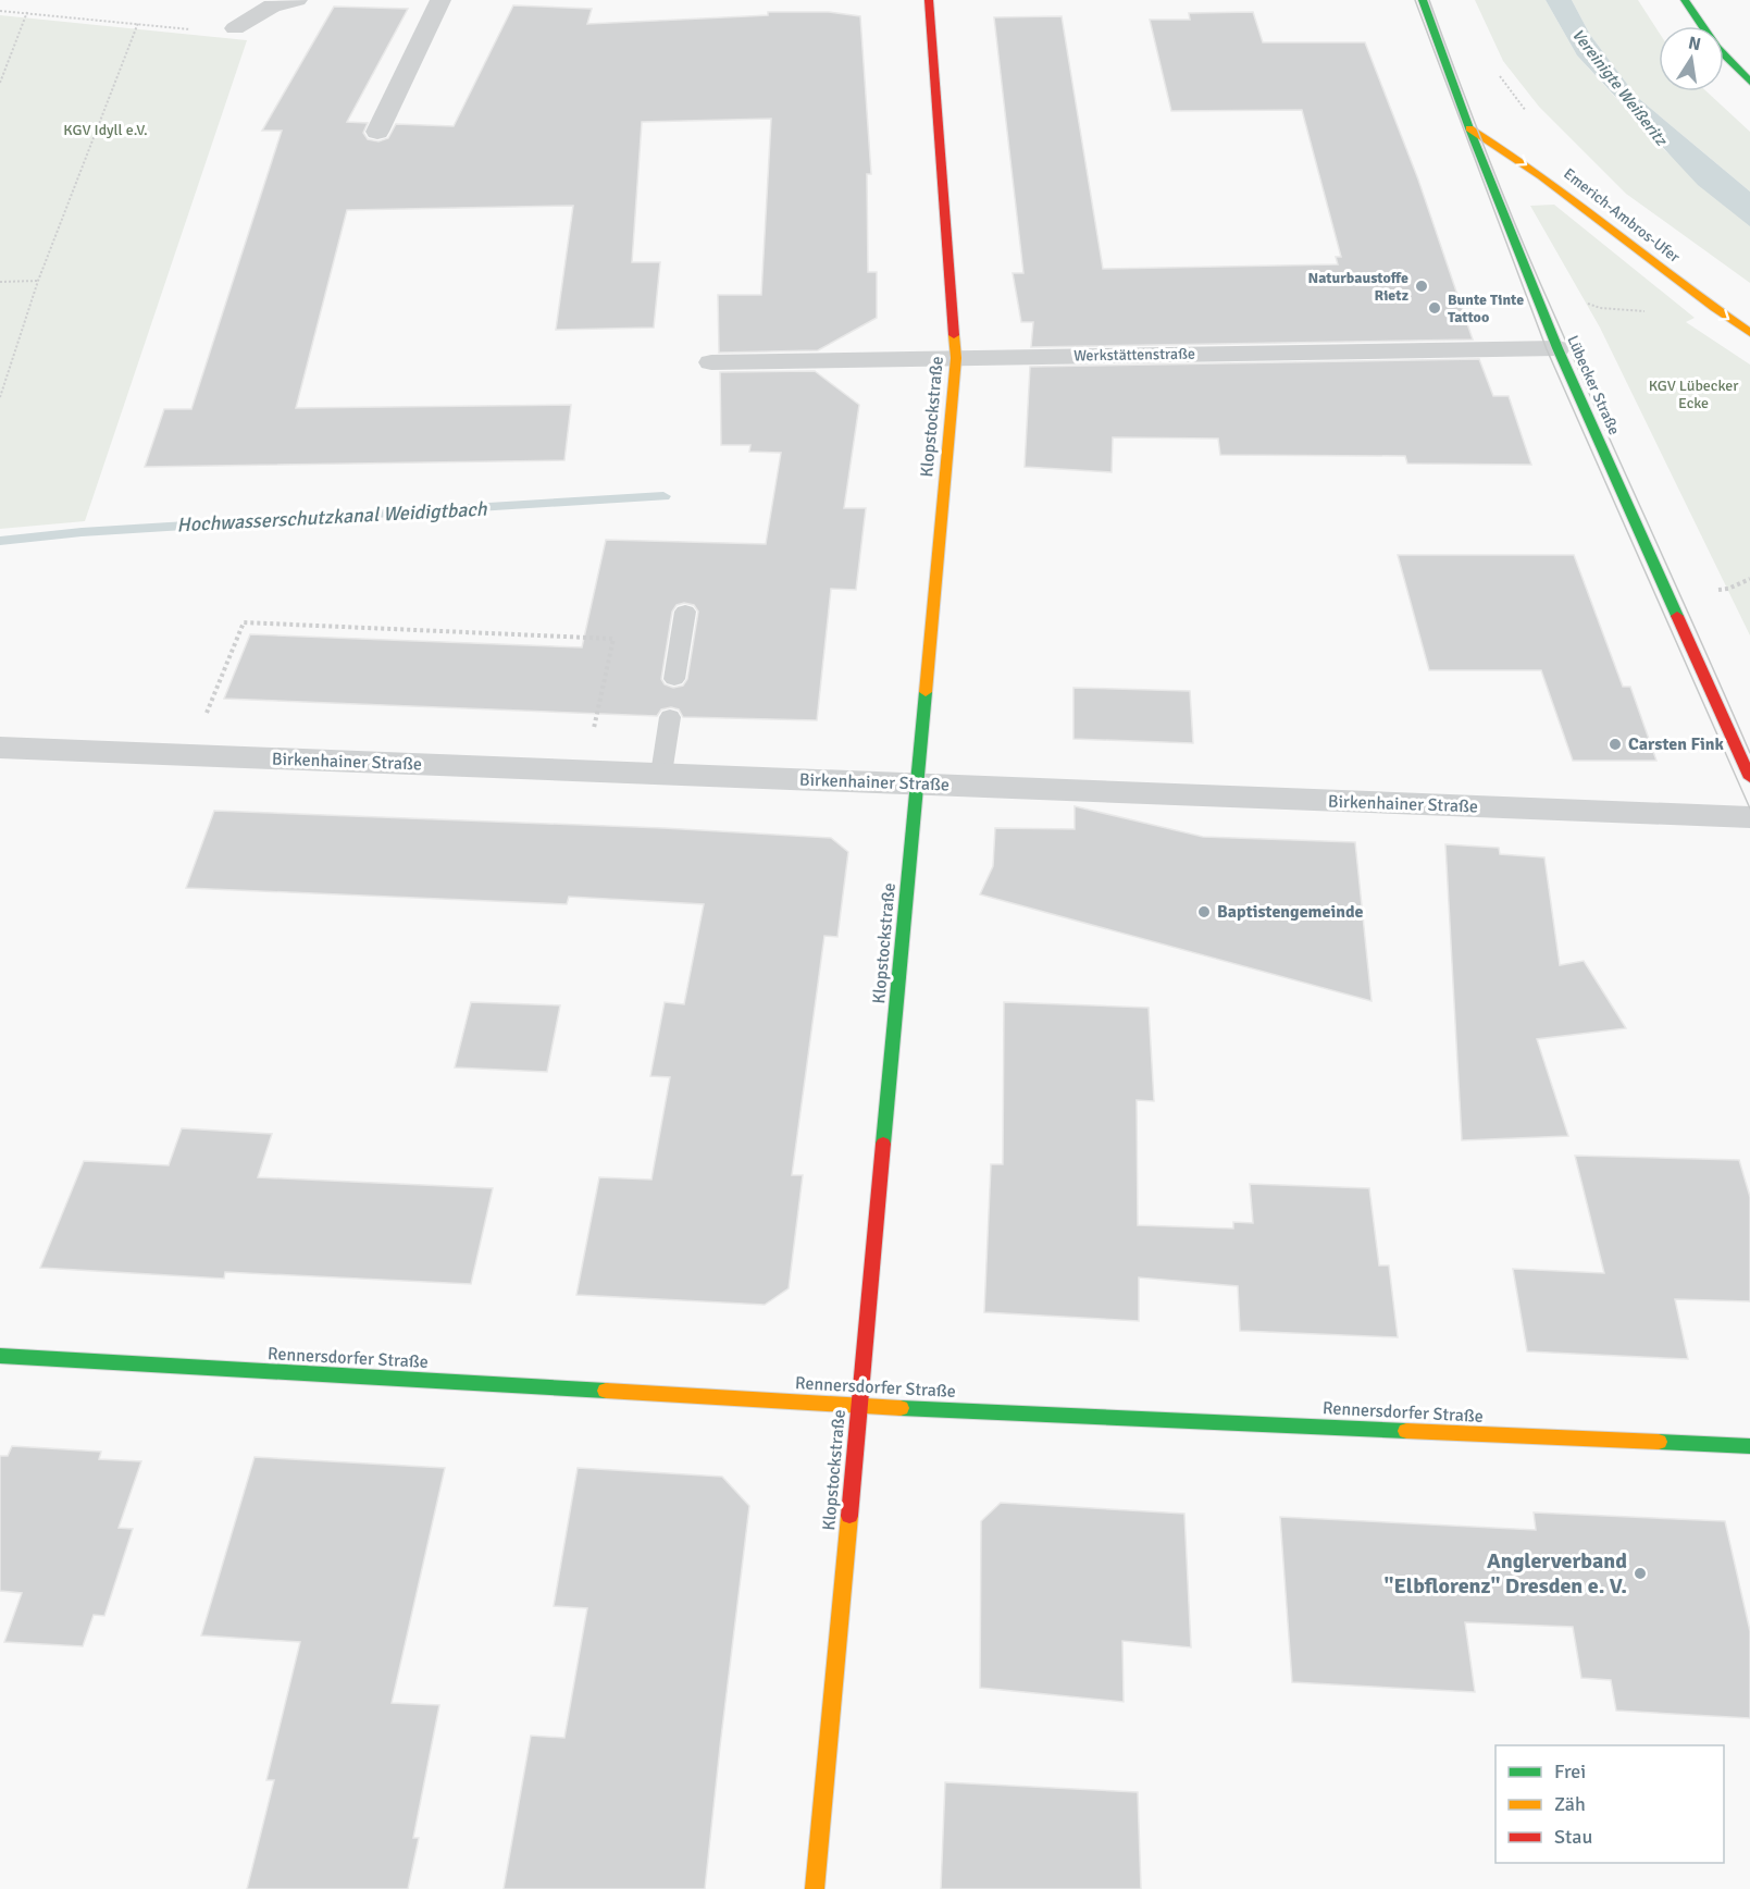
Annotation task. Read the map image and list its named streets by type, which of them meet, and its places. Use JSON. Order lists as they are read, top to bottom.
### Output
{
  "streets": {
    "street": [
      "Emerich-Ambros-Ufer",
      "Werkstättenstraße",
      "Lübecker Straße",
      "Klopstockstraße",
      "Birkenhainer Straße",
      "Rennersdorfer Straße"
    ]
  },
  "crossings": [
    ["Emerich-Ambros-Ufer", "Lübecker Straße"],
    ["Werkstättenstraße", "Lübecker Straße"],
    ["Werkstättenstraße", "Klopstockstraße"],
    ["Klopstockstraße", "Birkenhainer Straße"],
    ["Klopstockstraße", "Rennersdorfer Straße"]
  ],
  "one_way": ["Emerich-Ambros-Ufer"],
  "water": ["Vereinigte Weißeritz", "Hochwasserschutzkanal Weidigtbach"],
  "parks": ["KGV Idyll e.V.", "KGV Lübecker Ecke"],
  "places": [
    "Naturbaustoffe Rietz",
    "Bunte Tinte Tattoo",
    "Carsten Fink",
    "Baptistengemeinde",
    "Anglerverband \"Elbflorenz\" Dresden e. V."
  ],
  "legend": ["Frei", "Zäh", "Stau"],
  "north": "top"
}
